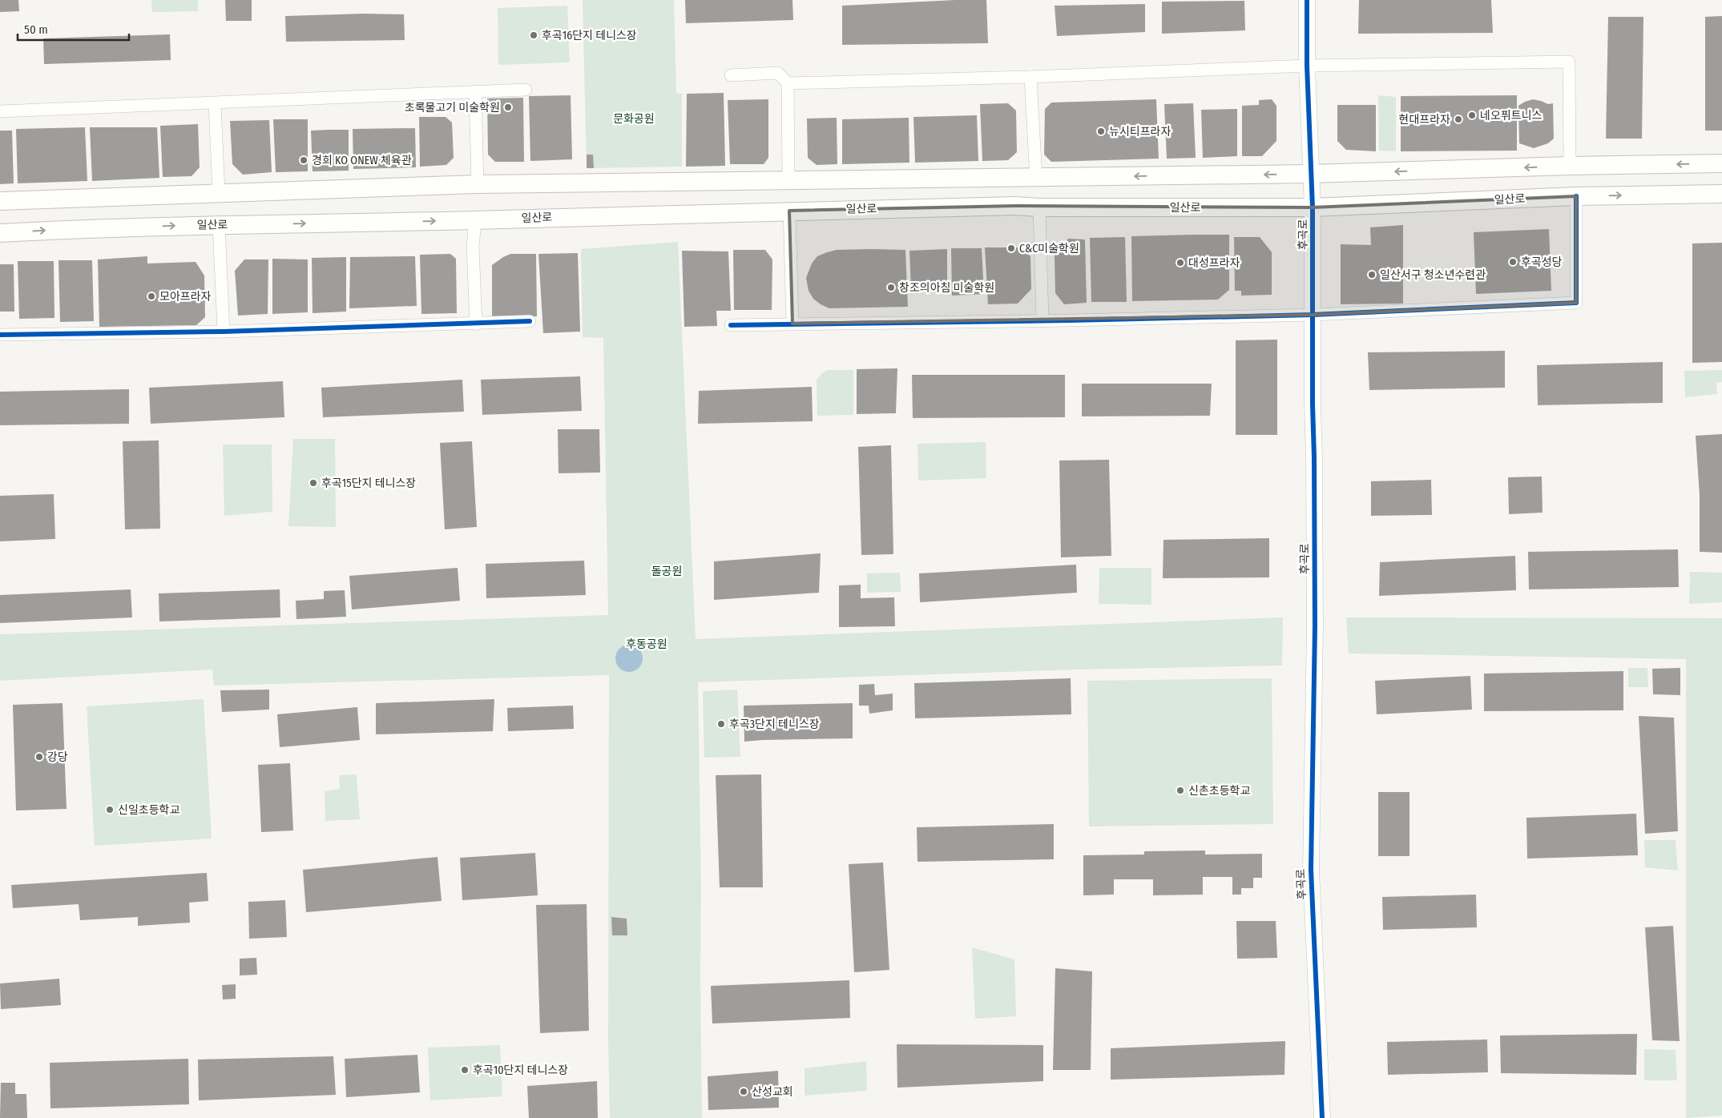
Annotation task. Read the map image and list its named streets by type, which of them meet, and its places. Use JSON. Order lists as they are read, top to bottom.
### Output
{
  "streets": {
    "main road": ["일산로"],
    "street": ["후곡로"]
  },
  "crossings": [
    ["일산로", "후곡로"]
  ],
  "parks": ["문화공원", "돌공원", "후동공원"],
  "places": [
    "후곡16단지 테니스장",
    "초록물고기 미술학원",
    "네오퓌트니스",
    "현대프라자",
    "뉴시티프라자",
    "경희 KO ONEW 체육관",
    "C&C미술학원",
    "후곡성당",
    "대성프라자",
    "일산서구 청소년수련관",
    "창조의아침 미술학원",
    "모아프라자",
    "후곡15단지 테니스장",
    "후곡3단지 테니스장",
    "강당",
    "신촌초등학교",
    "신일초등학교",
    "후곡10단지 테니스장",
    "산성교회"
  ],
  "scale_bar": "50 m"
}
